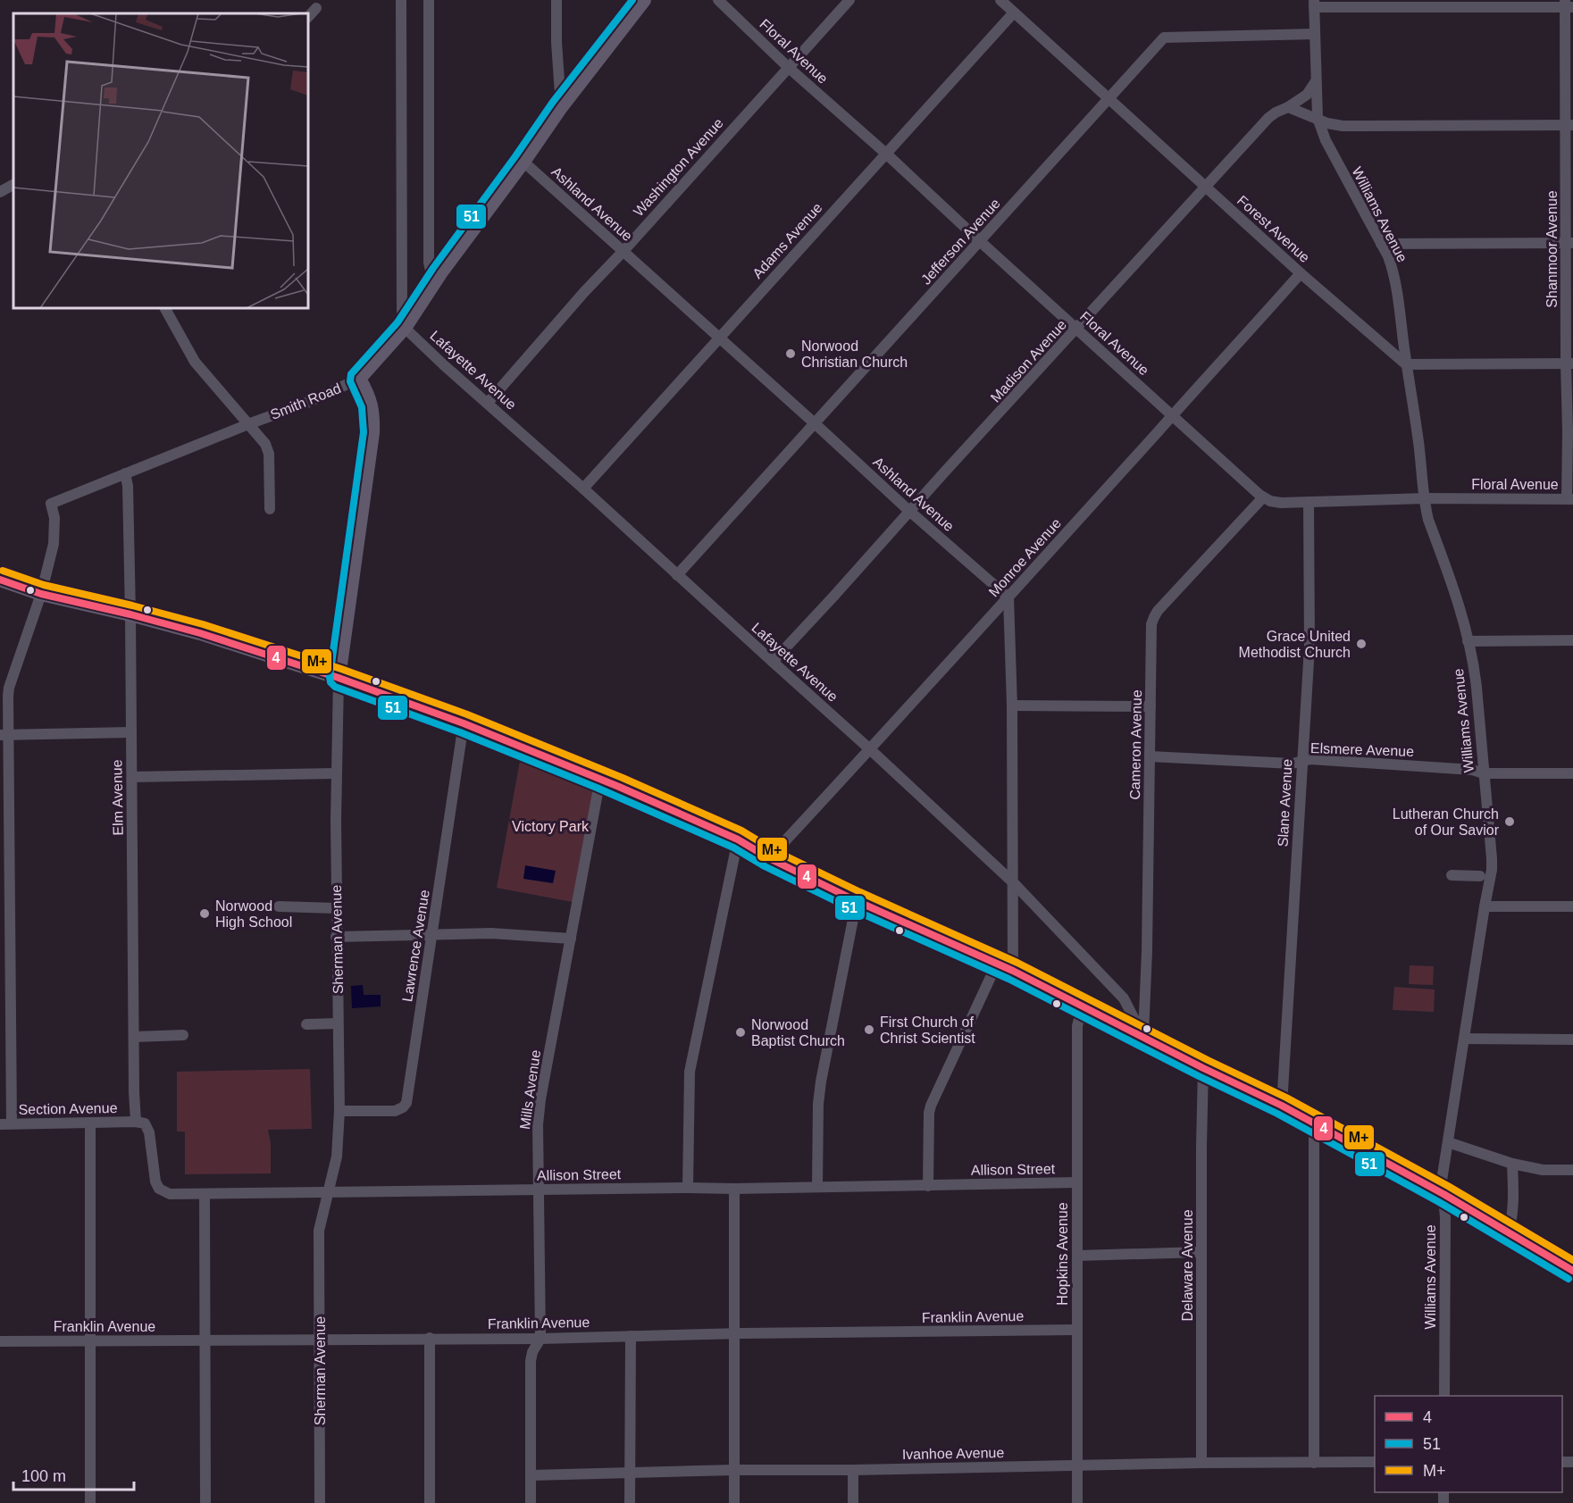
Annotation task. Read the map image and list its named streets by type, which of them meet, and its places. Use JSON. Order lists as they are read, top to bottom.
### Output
{
  "streets": {
    "main road": ["Smith Road", "Sherman Avenue"],
    "street": [
      "Floral Avenue",
      "Washington Avenue",
      "Ashland Avenue",
      "Williams Avenue",
      "Forest Avenue",
      "Adams Avenue",
      "Jefferson Avenue",
      "Shanmoor Avenue",
      "Madison Avenue",
      "Lafayette Avenue",
      "Monroe Avenue",
      "Cameron Avenue",
      "Elsmere Avenue",
      "Elm Avenue",
      "Slane Avenue",
      "Lawrence Avenue",
      "Mills Avenue",
      "Section Avenue",
      "Allison Street",
      "Hopkins Avenue",
      "Delaware Avenue",
      "Franklin Avenue",
      "Ivanhoe Avenue"
    ]
  },
  "crossings": [
    ["Floral Avenue", "Washington Avenue"],
    ["Floral Avenue", "Williams Avenue"],
    ["Floral Avenue", "Adams Avenue"],
    ["Floral Avenue", "Jefferson Avenue"],
    ["Floral Avenue", "Shanmoor Avenue"],
    ["Floral Avenue", "Madison Avenue"],
    ["Floral Avenue", "Monroe Avenue"],
    ["Floral Avenue", "Cameron Avenue"],
    ["Floral Avenue", "Slane Avenue"],
    ["Washington Avenue", "Ashland Avenue"],
    ["Washington Avenue", "Lafayette Avenue"],
    ["Ashland Avenue", "Adams Avenue"],
    ["Ashland Avenue", "Jefferson Avenue"],
    ["Ashland Avenue", "Madison Avenue"],
    ["Ashland Avenue", "Smith Road"],
    ["Ashland Avenue", "Monroe Avenue"],
    ["Williams Avenue", "Forest Avenue"],
    ["Williams Avenue", "Jefferson Avenue"],
    ["Williams Avenue", "Madison Avenue"],
    ["Williams Avenue", "Elsmere Avenue"],
    ["Forest Avenue", "Adams Avenue"],
    ["Forest Avenue", "Jefferson Avenue"],
    ["Forest Avenue", "Madison Avenue"],
    ["Forest Avenue", "Monroe Avenue"],
    ["Adams Avenue", "Lafayette Avenue"],
    ["Jefferson Avenue", "Lafayette Avenue"],
    ["Madison Avenue", "Lafayette Avenue"],
    ["Lafayette Avenue", "Smith Road"],
    ["Lafayette Avenue", "Monroe Avenue"],
    ["Lafayette Avenue", "Cameron Avenue"],
    ["Smith Road", "Elm Avenue"],
    ["Smith Road", "Sherman Avenue"],
    ["Cameron Avenue", "Elsmere Avenue"],
    ["Elsmere Avenue", "Slane Avenue"],
    ["Elm Avenue", "Section Avenue"],
    ["Elm Avenue", "Allison Street"],
    ["Sherman Avenue", "Lawrence Avenue"],
    ["Sherman Avenue", "Allison Street"],
    ["Sherman Avenue", "Franklin Avenue"],
    ["Mills Avenue", "Allison Street"],
    ["Mills Avenue", "Franklin Avenue"],
    ["Mills Avenue", "Ivanhoe Avenue"],
    ["Section Avenue", "Allison Street"],
    ["Allison Street", "Hopkins Avenue"],
    ["Hopkins Avenue", "Franklin Avenue"],
    ["Hopkins Avenue", "Ivanhoe Avenue"],
    ["Delaware Avenue", "Ivanhoe Avenue"]
  ],
  "parks": ["Victory Park"],
  "places": [
    "Norwood Christian Church",
    "Grace United Methodist Church",
    "Lutheran Church of Our Savior",
    "Norwood High School",
    "First Church of Christ Scientist",
    "Norwood Baptist Church"
  ],
  "lines": ["transit line 51", "transit line M+", "transit line 4"],
  "legend": ["4", "51", "M+"],
  "scale_bar": "100 m"
}
